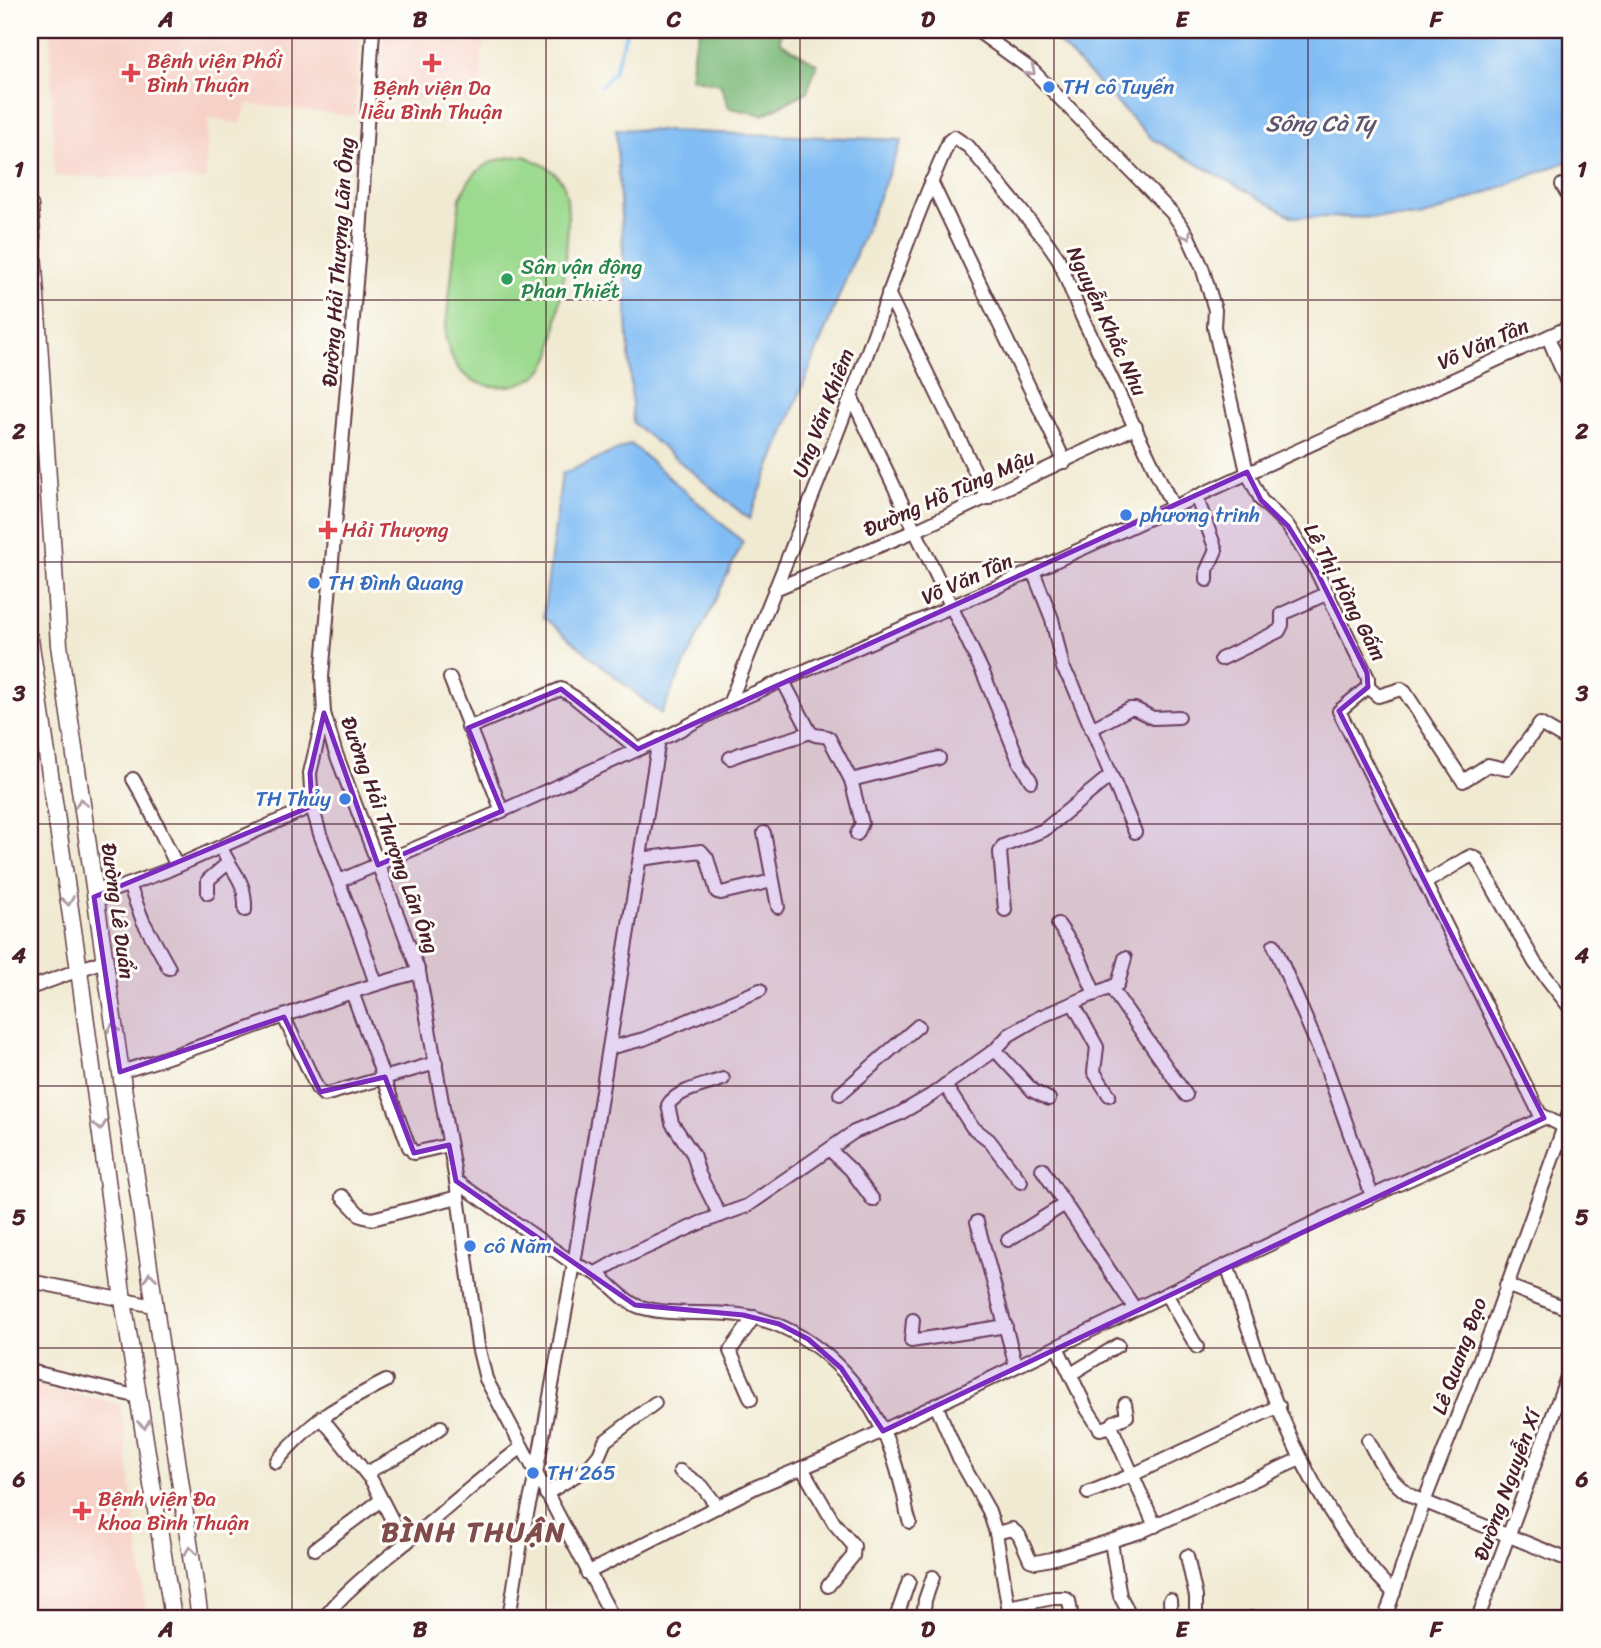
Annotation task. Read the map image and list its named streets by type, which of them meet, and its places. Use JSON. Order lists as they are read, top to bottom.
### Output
{
  "streets": {
    "main road": ["Đường Lê Duẩn"],
    "street": [
      "Đường Hải Thượng Lãn Ông",
      "Nguyễn Khắc Nhu",
      "Võ Văn Tần",
      "Ung Văn Khiêm",
      "Đường Hồ Tùng Mậu",
      "Lê Thị Hồng Gấm",
      "Lê Quang Đạo",
      "Đường Nguyễn Xí"
    ]
  },
  "crossings": [
    ["Đường Hải Thượng Lãn Ông", "Võ Văn Tần"],
    ["Nguyễn Khắc Nhu", "Võ Văn Tần"],
    ["Nguyễn Khắc Nhu", "Ung Văn Khiêm"],
    ["Nguyễn Khắc Nhu", "Đường Hồ Tùng Mậu"],
    ["Võ Văn Tần", "Ung Văn Khiêm"],
    ["Võ Văn Tần", "Lê Thị Hồng Gấm"],
    ["Ung Văn Khiêm", "Đường Hồ Tùng Mậu"]
  ],
  "one_way": ["Lê Thị Hồng Gấm"],
  "districts": ["BÌNH THUẬN"],
  "water": ["Sông Cà Ty"],
  "places": {
    "health": [
      "Bệnh viện Da liễu Bình Thuận",
      "Bệnh viện Phổi Bình Thuận",
      "Hải Thượng",
      "Bệnh viện Đa khoa Bình Thuận"
    ],
    "other": [
      "TH cô Tuyến",
      "Sân vận động Phan Thiết",
      "phương trinh",
      "TH Đình Quang",
      "TH Thủy",
      "cô Năm",
      "TH 265"
    ]
  },
  "grid": {
    "columns": [
      "A",
      "B",
      "C",
      "D",
      "E",
      "F"
    ],
    "rows": [
      "1",
      "2",
      "3",
      "4",
      "5",
      "6"
    ]
  }
}
